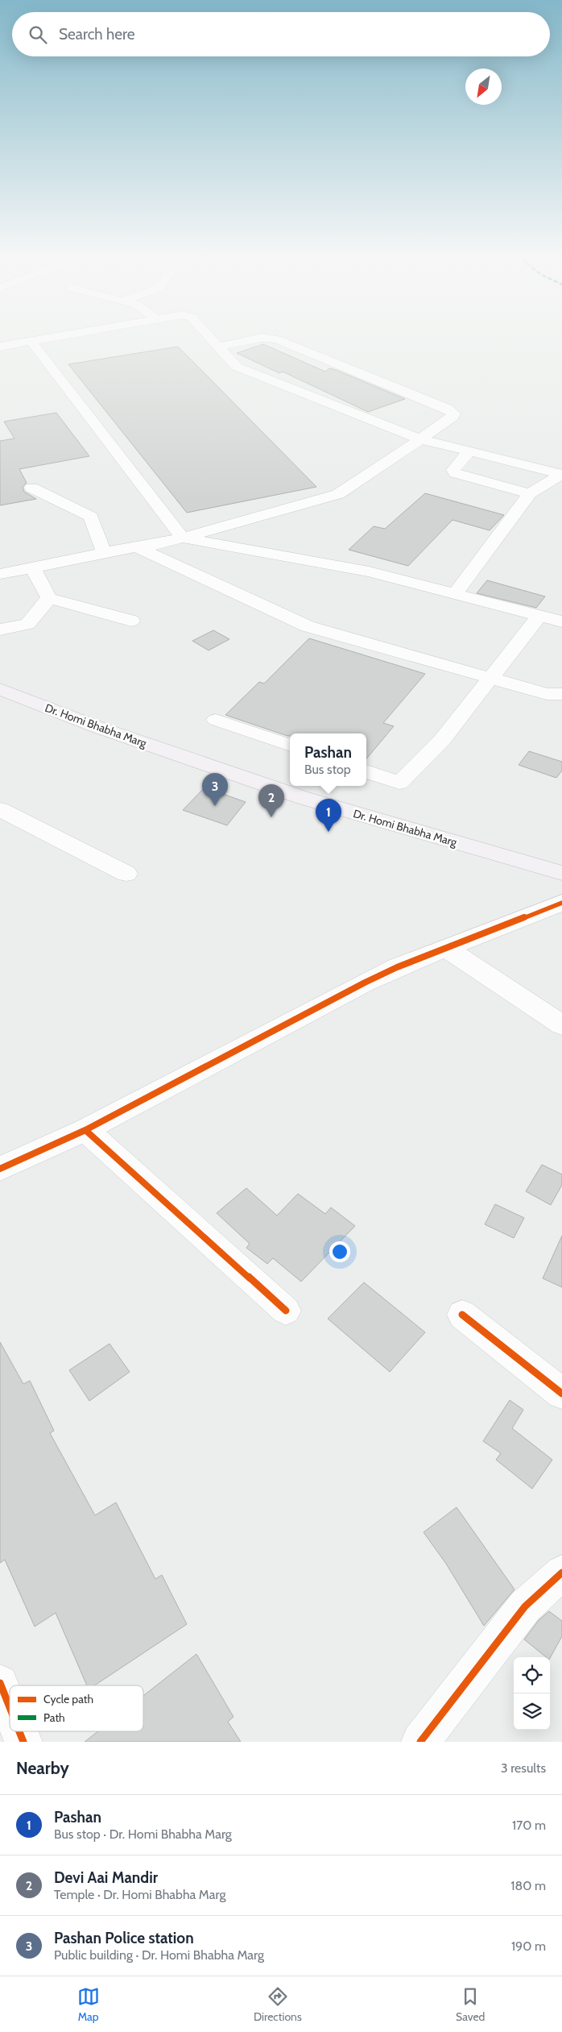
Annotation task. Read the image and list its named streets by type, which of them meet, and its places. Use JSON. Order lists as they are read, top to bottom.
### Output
{
  "streets": {
    "main road": ["Dr. Homi Bhabha Marg"]
  },
  "legend": ["Cycle path", "Path"],
  "north": "bottom left",
  "page": {
    "search": "Search here",
    "popup": ["Pashan", "Bus stop"],
    "pins": ["3", "2", "1"],
    "heading": ["Nearby", "3 results"],
    "list": [
      {
        "mark": "1",
        "name": "Pashan",
        "note": "Bus stop · Dr. Homi Bhabha Marg",
        "value": "170 m"
      },
      {
        "mark": "2",
        "name": "Devi Aai Mandir",
        "note": "Temple · Dr. Homi Bhabha Marg",
        "value": "180 m"
      },
      {
        "mark": "3",
        "name": "Pashan Police station",
        "note": "Public building · Dr. Homi Bhabha Marg",
        "value": "190 m"
      }
    ],
    "nav": ["Map", "Directions", "Saved"]
  }
}
